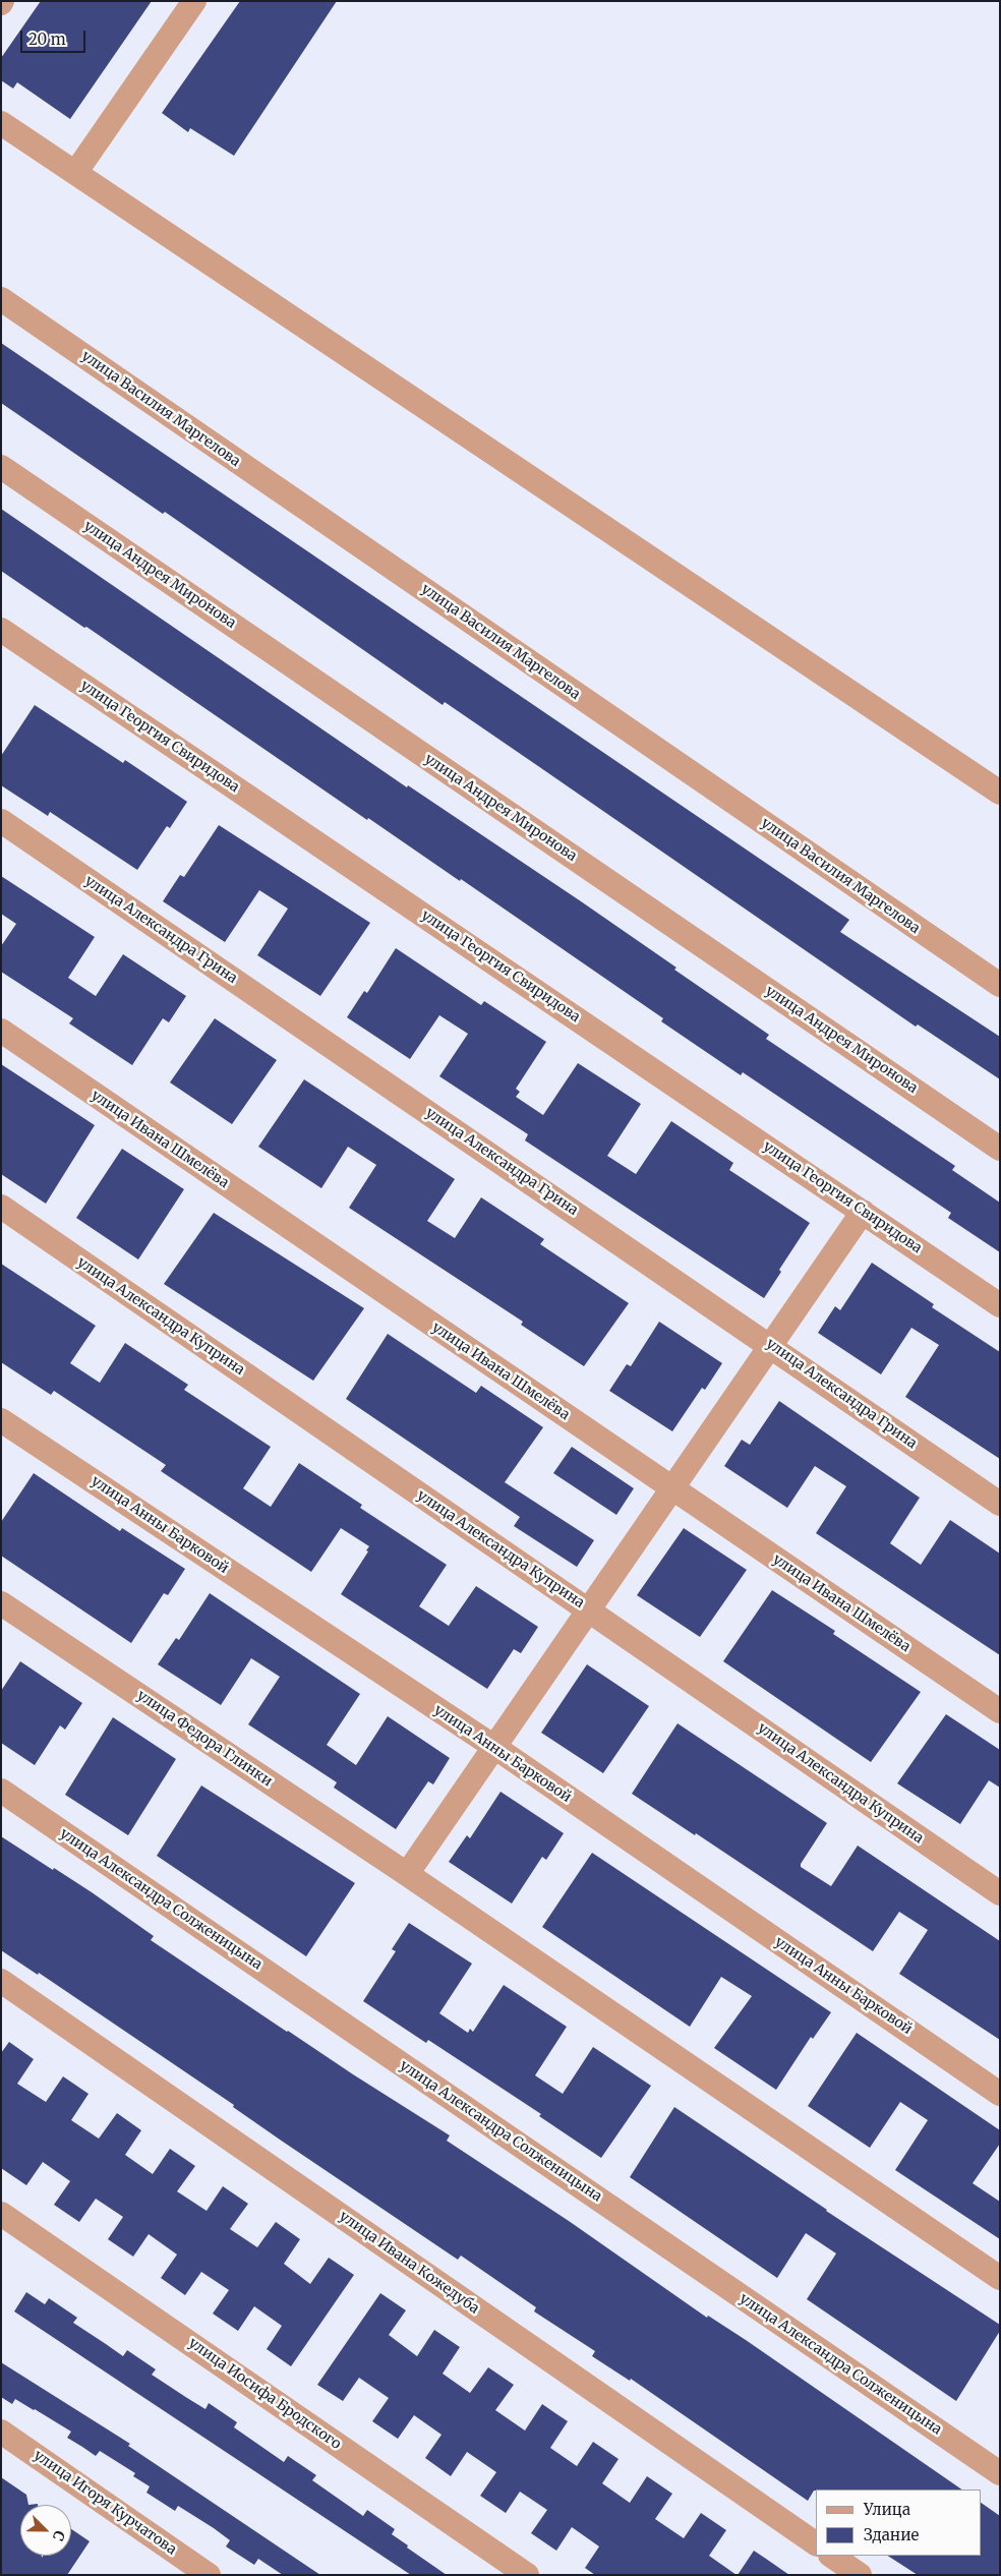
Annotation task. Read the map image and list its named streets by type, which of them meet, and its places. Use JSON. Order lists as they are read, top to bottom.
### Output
{
  "streets": {
    "street": [
      "улица Василия Маргелова",
      "улица Андрея Миронова",
      "улица Георгия Свиридова",
      "улица Александра Грина",
      "улица Ивана Шмелёва",
      "улица Александра Куприна",
      "улица Анны Барковой",
      "улица Федора Глинки",
      "улица Александра Солженицына",
      "улица Ивана Кожедуба",
      "улица Иосифа Бродского",
      "улица Игоря Курчатова"
    ]
  },
  "legend": ["Улица", "Здание"],
  "scale_bar": "20 m",
  "north": "bottom right"
}
